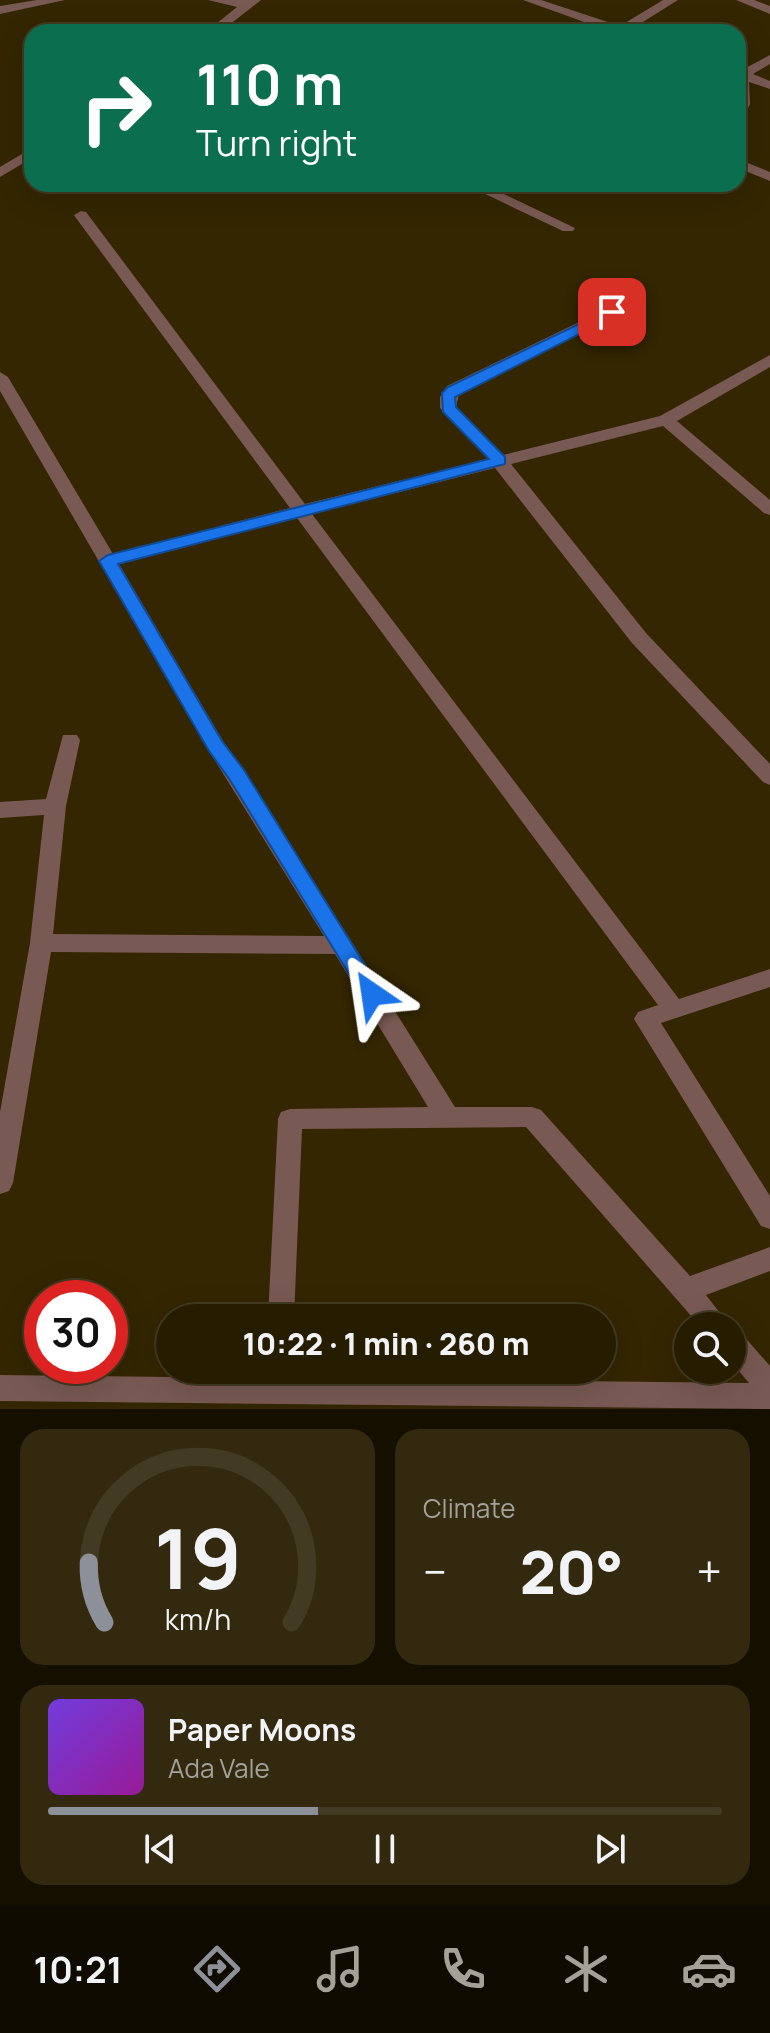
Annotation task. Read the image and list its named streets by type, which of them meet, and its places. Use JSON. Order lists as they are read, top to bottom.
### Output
{
  "page": {
    "turn": ["110 m", "Turn right"],
    "limit": "30",
    "trip": "10:22 · 1 min · 260 m",
    "tile": "Climate",
    "heat": ["−", "20°", "+"],
    "song": ["Paper Moons", "Ada Vale"],
    "tabs": "10:21",
    "gauge": ["19", "km/h"]
  }
}
